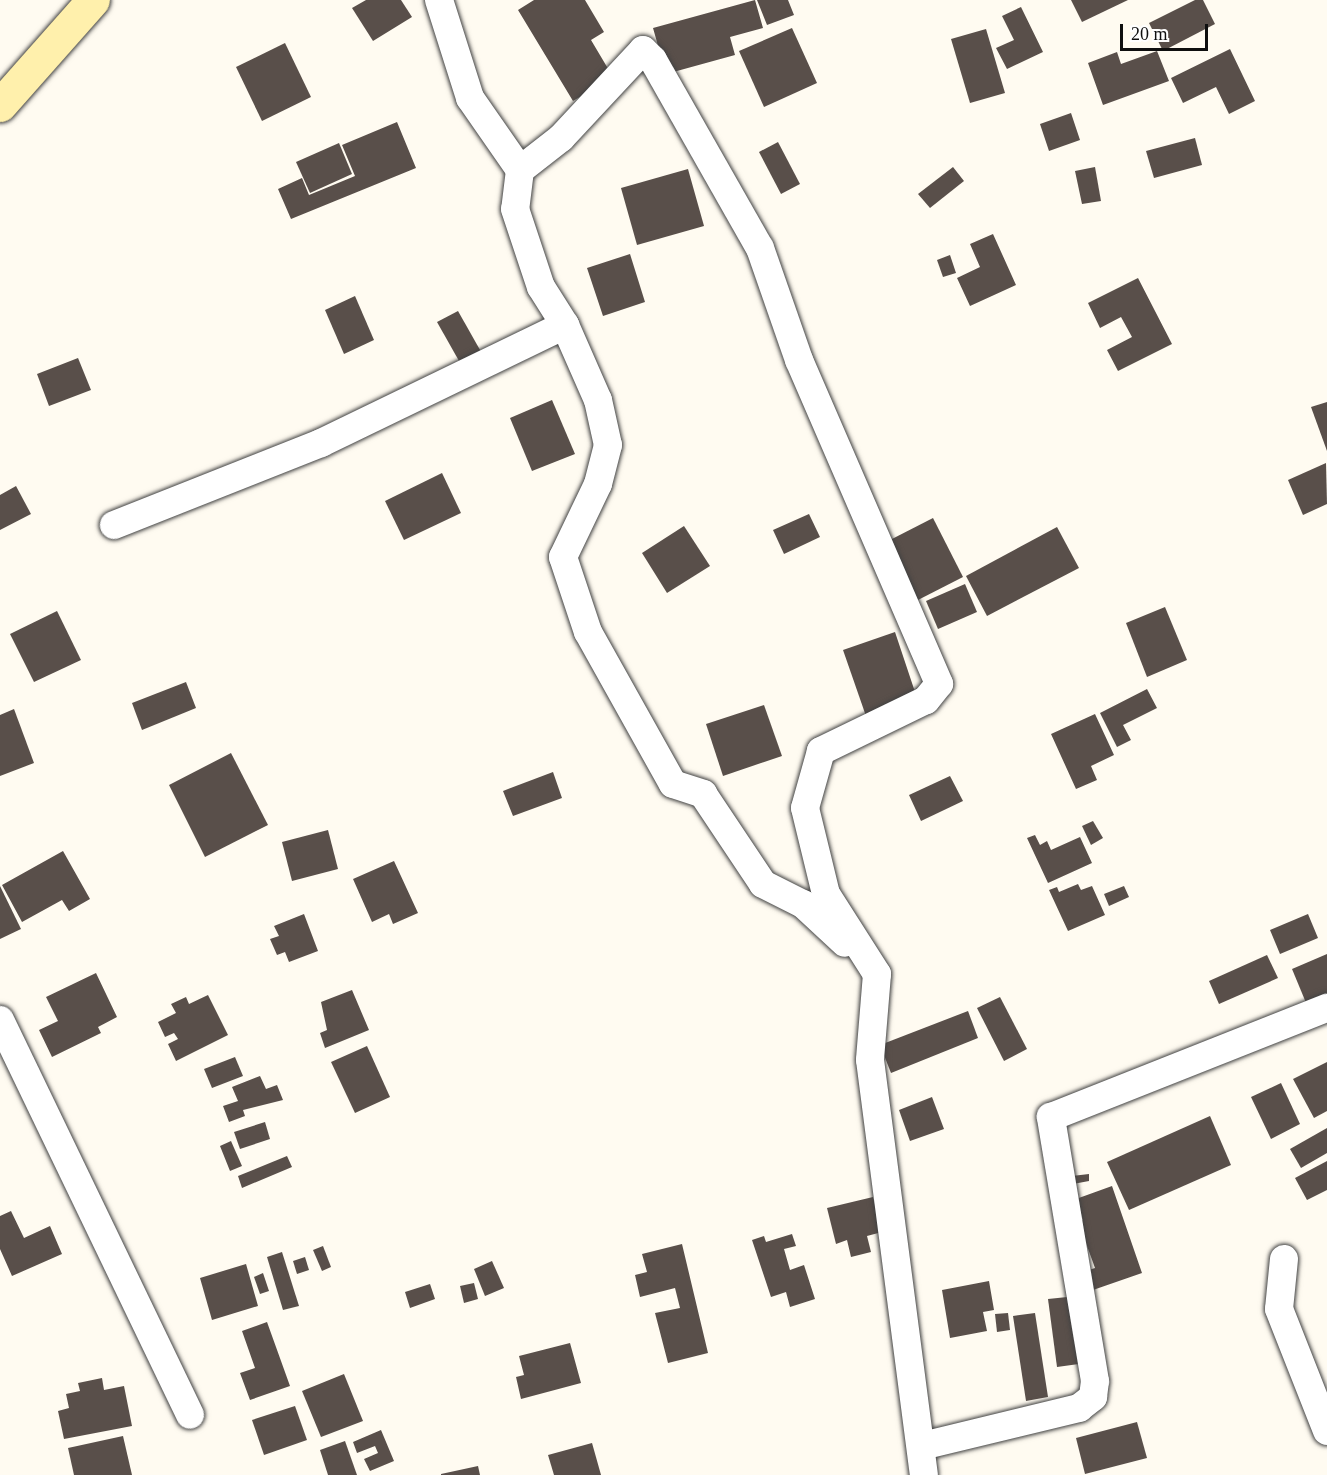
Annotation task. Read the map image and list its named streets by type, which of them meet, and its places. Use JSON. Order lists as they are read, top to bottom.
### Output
{
  "scale_bar": "20 m"
}
